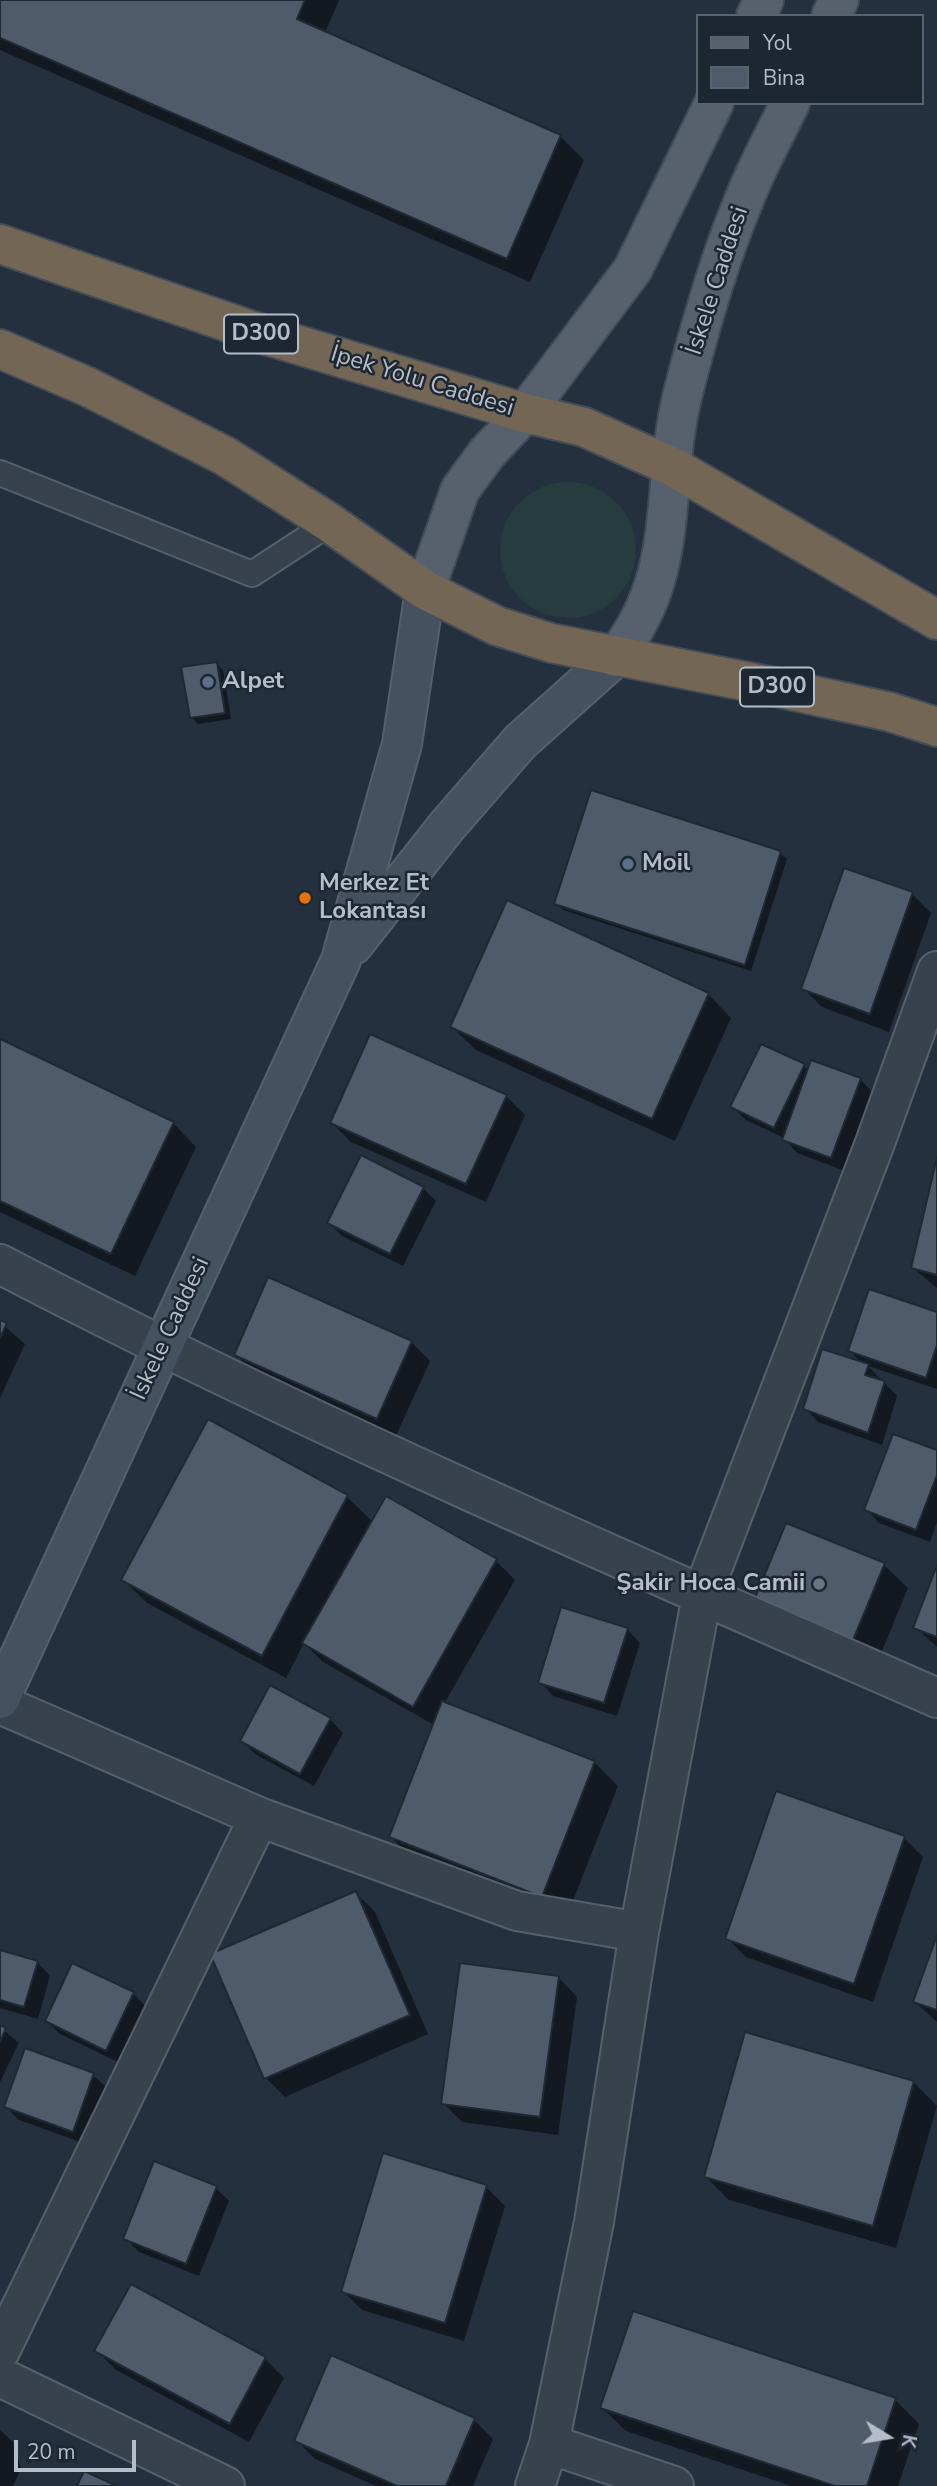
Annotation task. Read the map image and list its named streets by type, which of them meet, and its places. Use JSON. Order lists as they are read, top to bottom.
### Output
{
  "streets": {
    "highway": ["D300", "İpek Yolu Caddesi"],
    "main road": ["İskele Caddesi"]
  },
  "crossings": [
    ["İskele Caddesi", "D300"],
    ["İskele Caddesi", "İpek Yolu Caddesi"],
    ["D300", "İpek Yolu Caddesi"]
  ],
  "places": [
    "Alpet",
    "Moil",
    "Merkez Et Lokantası",
    "Şakir Hoca Camii"
  ],
  "legend": ["Yol", "Bina"],
  "scale_bar": "20 m",
  "north": "right"
}
